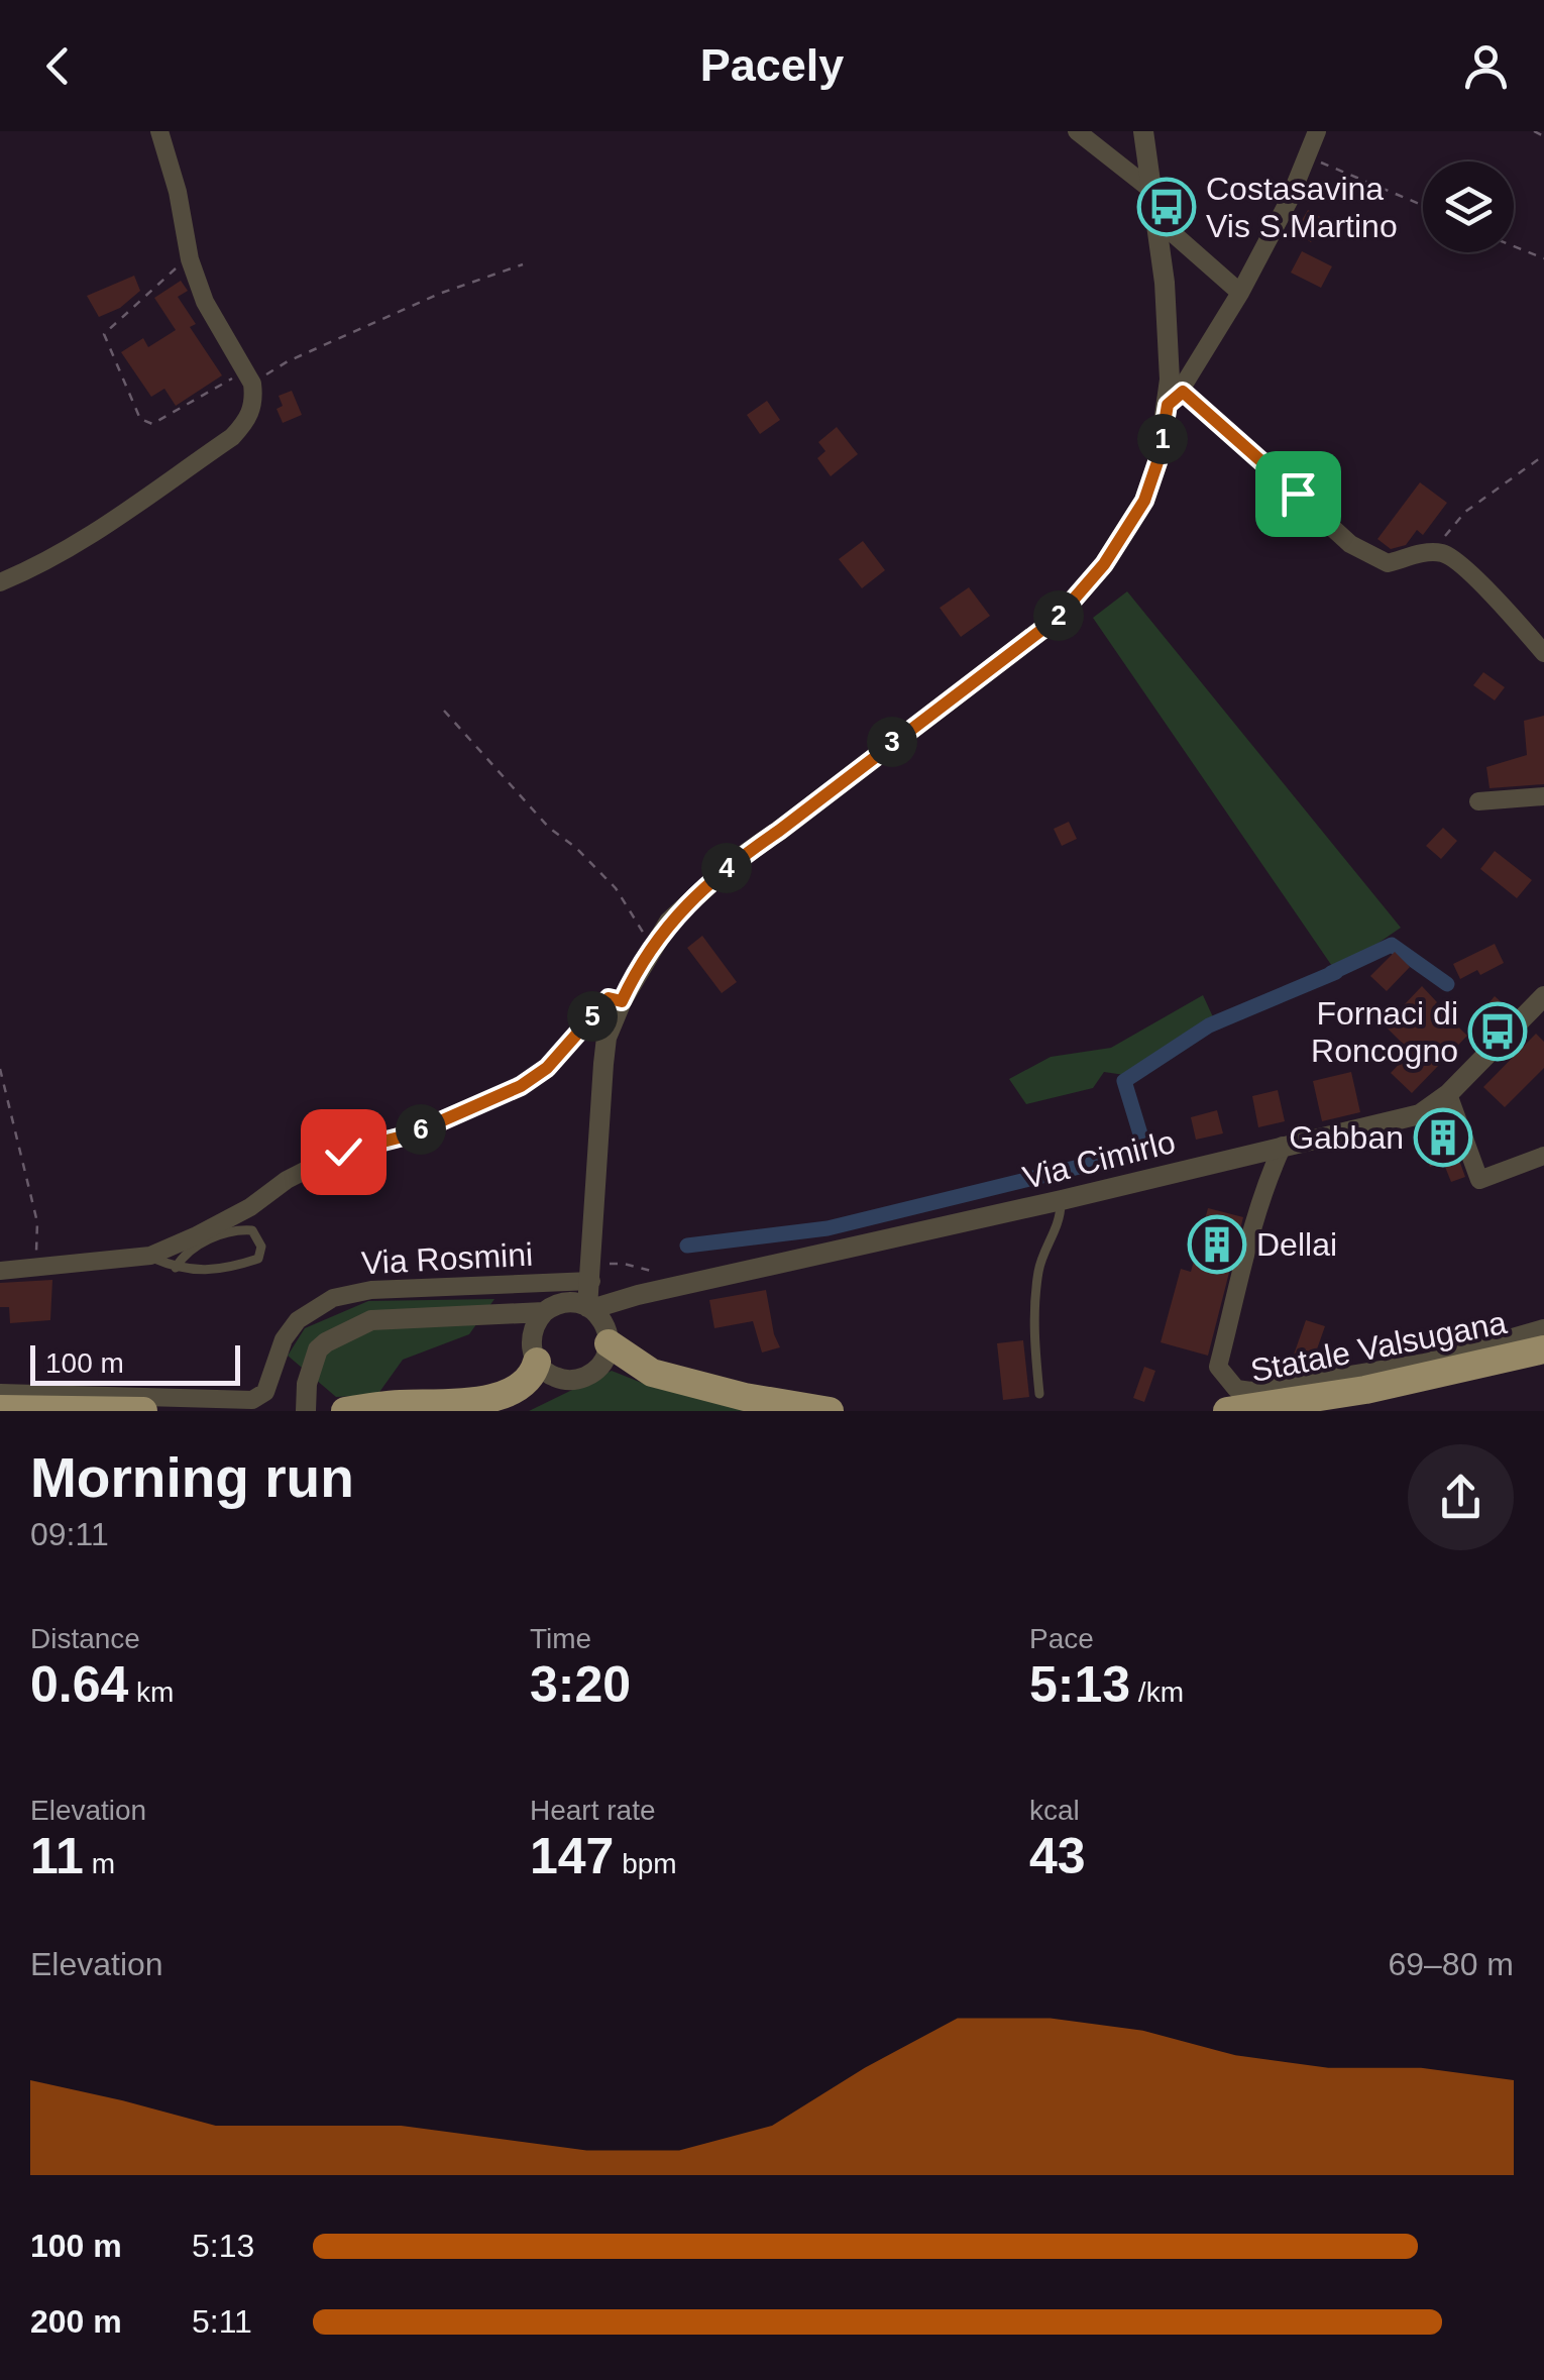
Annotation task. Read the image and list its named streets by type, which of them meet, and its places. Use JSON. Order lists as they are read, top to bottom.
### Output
{
  "streets": {
    "highway": ["Statale Valsugana"],
    "street": ["Via Cimirlo", "Via Rosmini"]
  },
  "places": {
    "bus stop": ["Costasavina Vis S.Martino", "Fornaci di Roncogno"],
    "building": ["Gabban", "Dellai"]
  },
  "scale_bar": "100 m",
  "page": {
    "header": "Pacely",
    "pins": [
      "1",
      "2",
      "3",
      "4",
      "5",
      "6"
    ],
    "scale": "100 m",
    "heading": ["Morning run", "09:11"],
    "stats": [
      ["Distance", "0.64 km"],
      ["Time", "3:20"],
      ["Pace", "5:13 /km"],
      ["Elevation", "11 m"],
      ["Heart rate", "147 bpm"],
      ["kcal", "43"]
    ],
    "chart": ["Elevation", "69–80 m"],
    "list": [
      {
        "name": "100 m",
        "note": "5:13"
      },
      {
        "name": "200 m",
        "note": "5:11"
      }
    ]
  }
}
